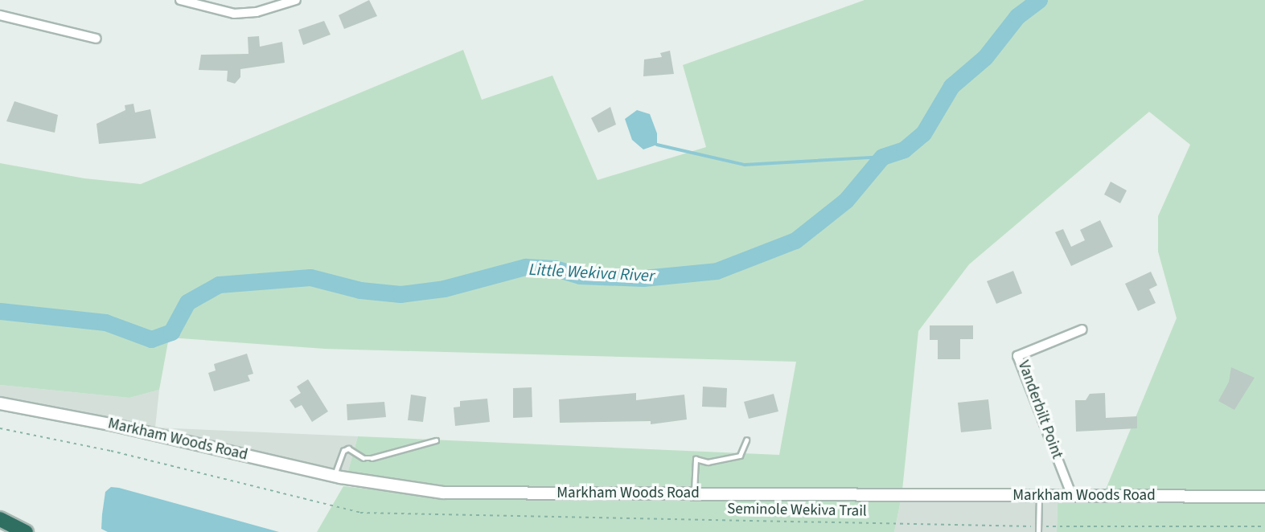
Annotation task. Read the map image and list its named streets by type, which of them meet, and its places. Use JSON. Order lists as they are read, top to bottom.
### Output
{
  "streets": {
    "main road": ["Markham Woods Road"],
    "street": ["Vanderbilt Point"],
    "path": ["Seminole Wekiva Trail"]
  },
  "crossings": [
    ["Vanderbilt Point", "Markham Woods Road"]
  ],
  "water": ["Little Wekiva River"]
}
